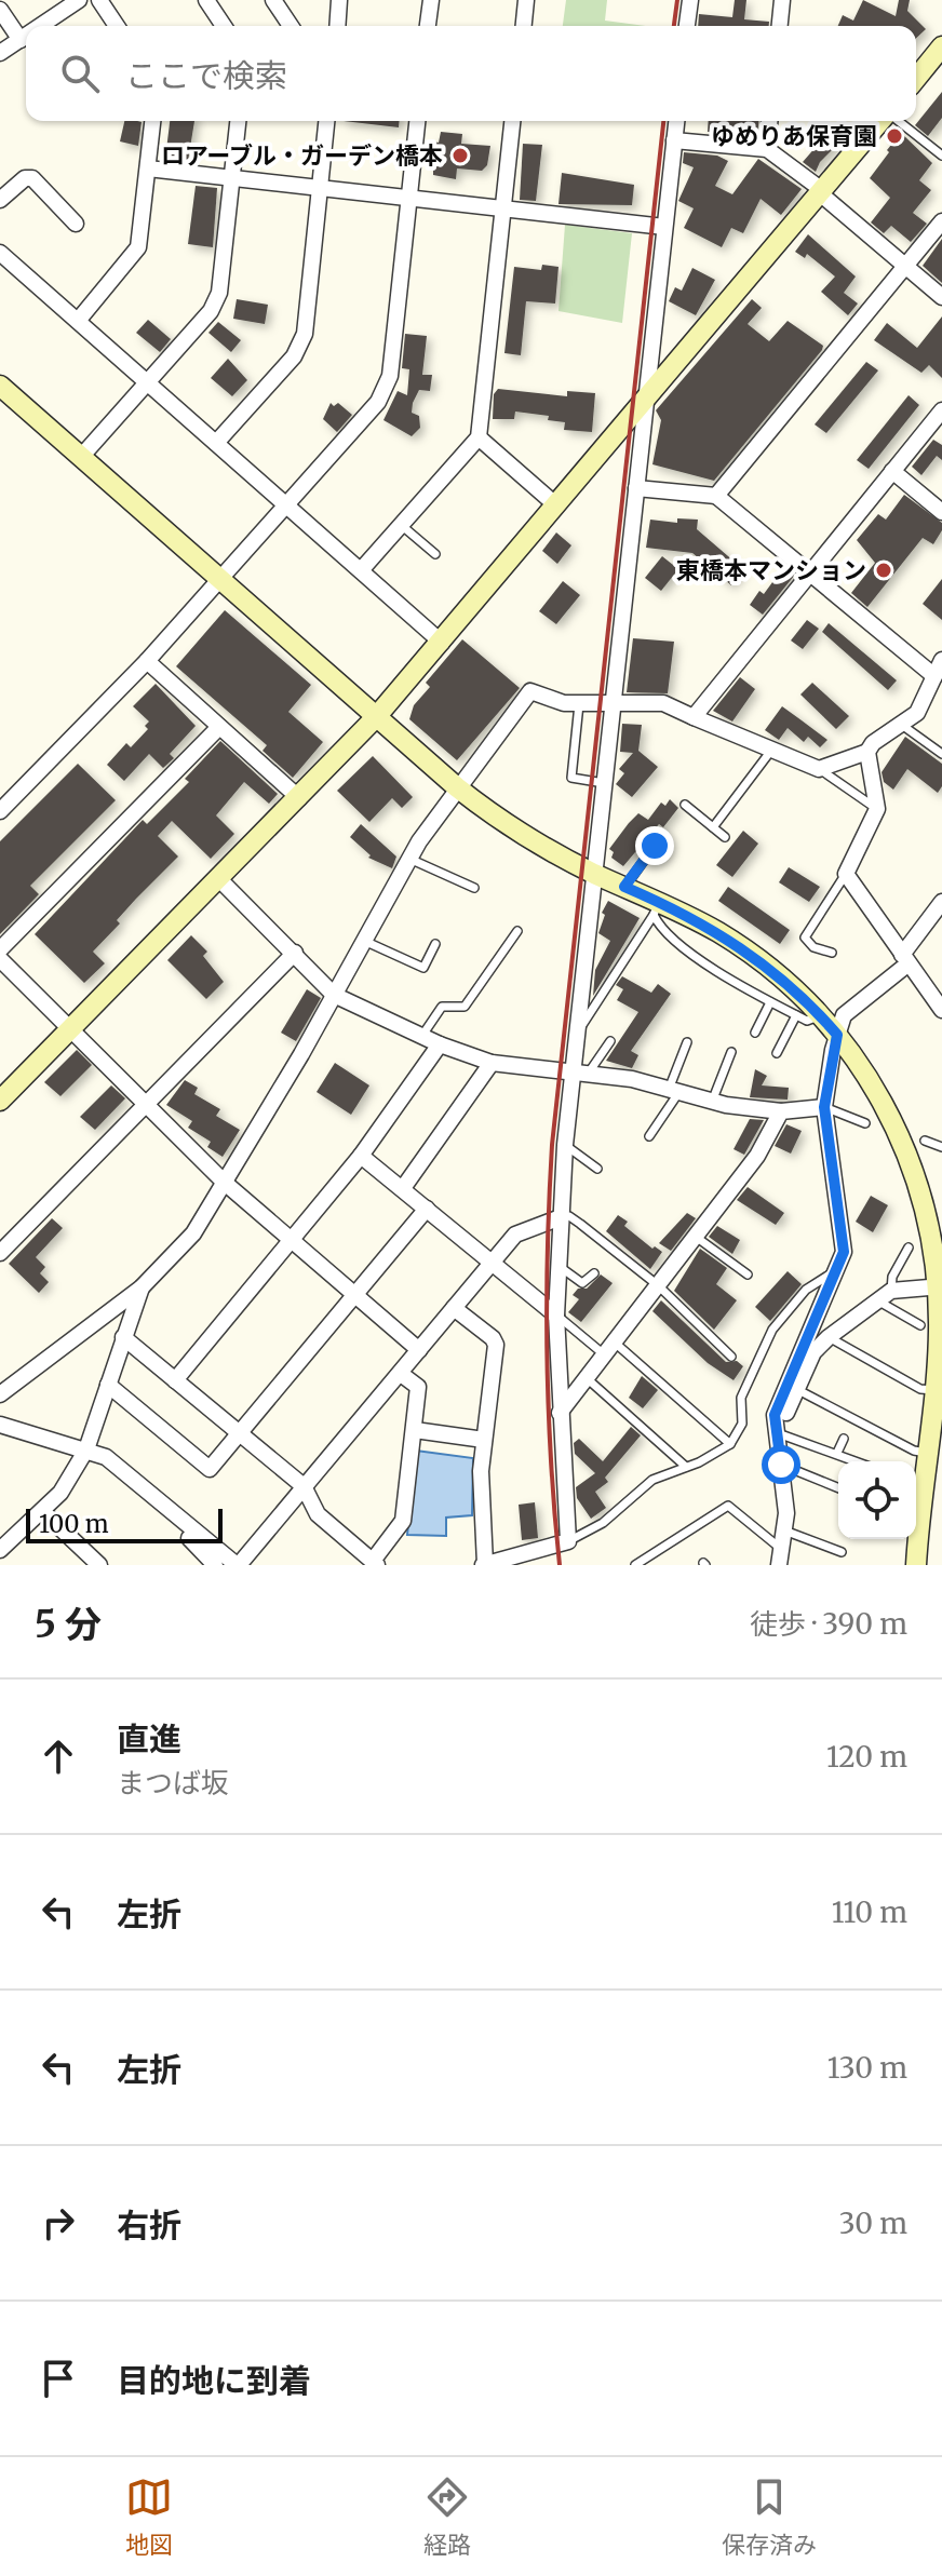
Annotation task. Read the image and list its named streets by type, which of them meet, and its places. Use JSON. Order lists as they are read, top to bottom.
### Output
{
  "places": ["ゆめりあ保育園", "ロアーブル・ガーデン橋本", "東橋本マンション"],
  "scale_bar": "100 m",
  "page": {
    "search": "ここで検索",
    "scale": "100 m",
    "heading": ["5 分", "徒歩 · 390 m"],
    "list": [
      ["直進", "まつば坂", "120 m"],
      ["左折", "110 m"],
      ["左折", "130 m"],
      ["右折", "30 m"],
      "目的地に到着"
    ],
    "nav": ["地図", "経路", "保存済み"]
  }
}
